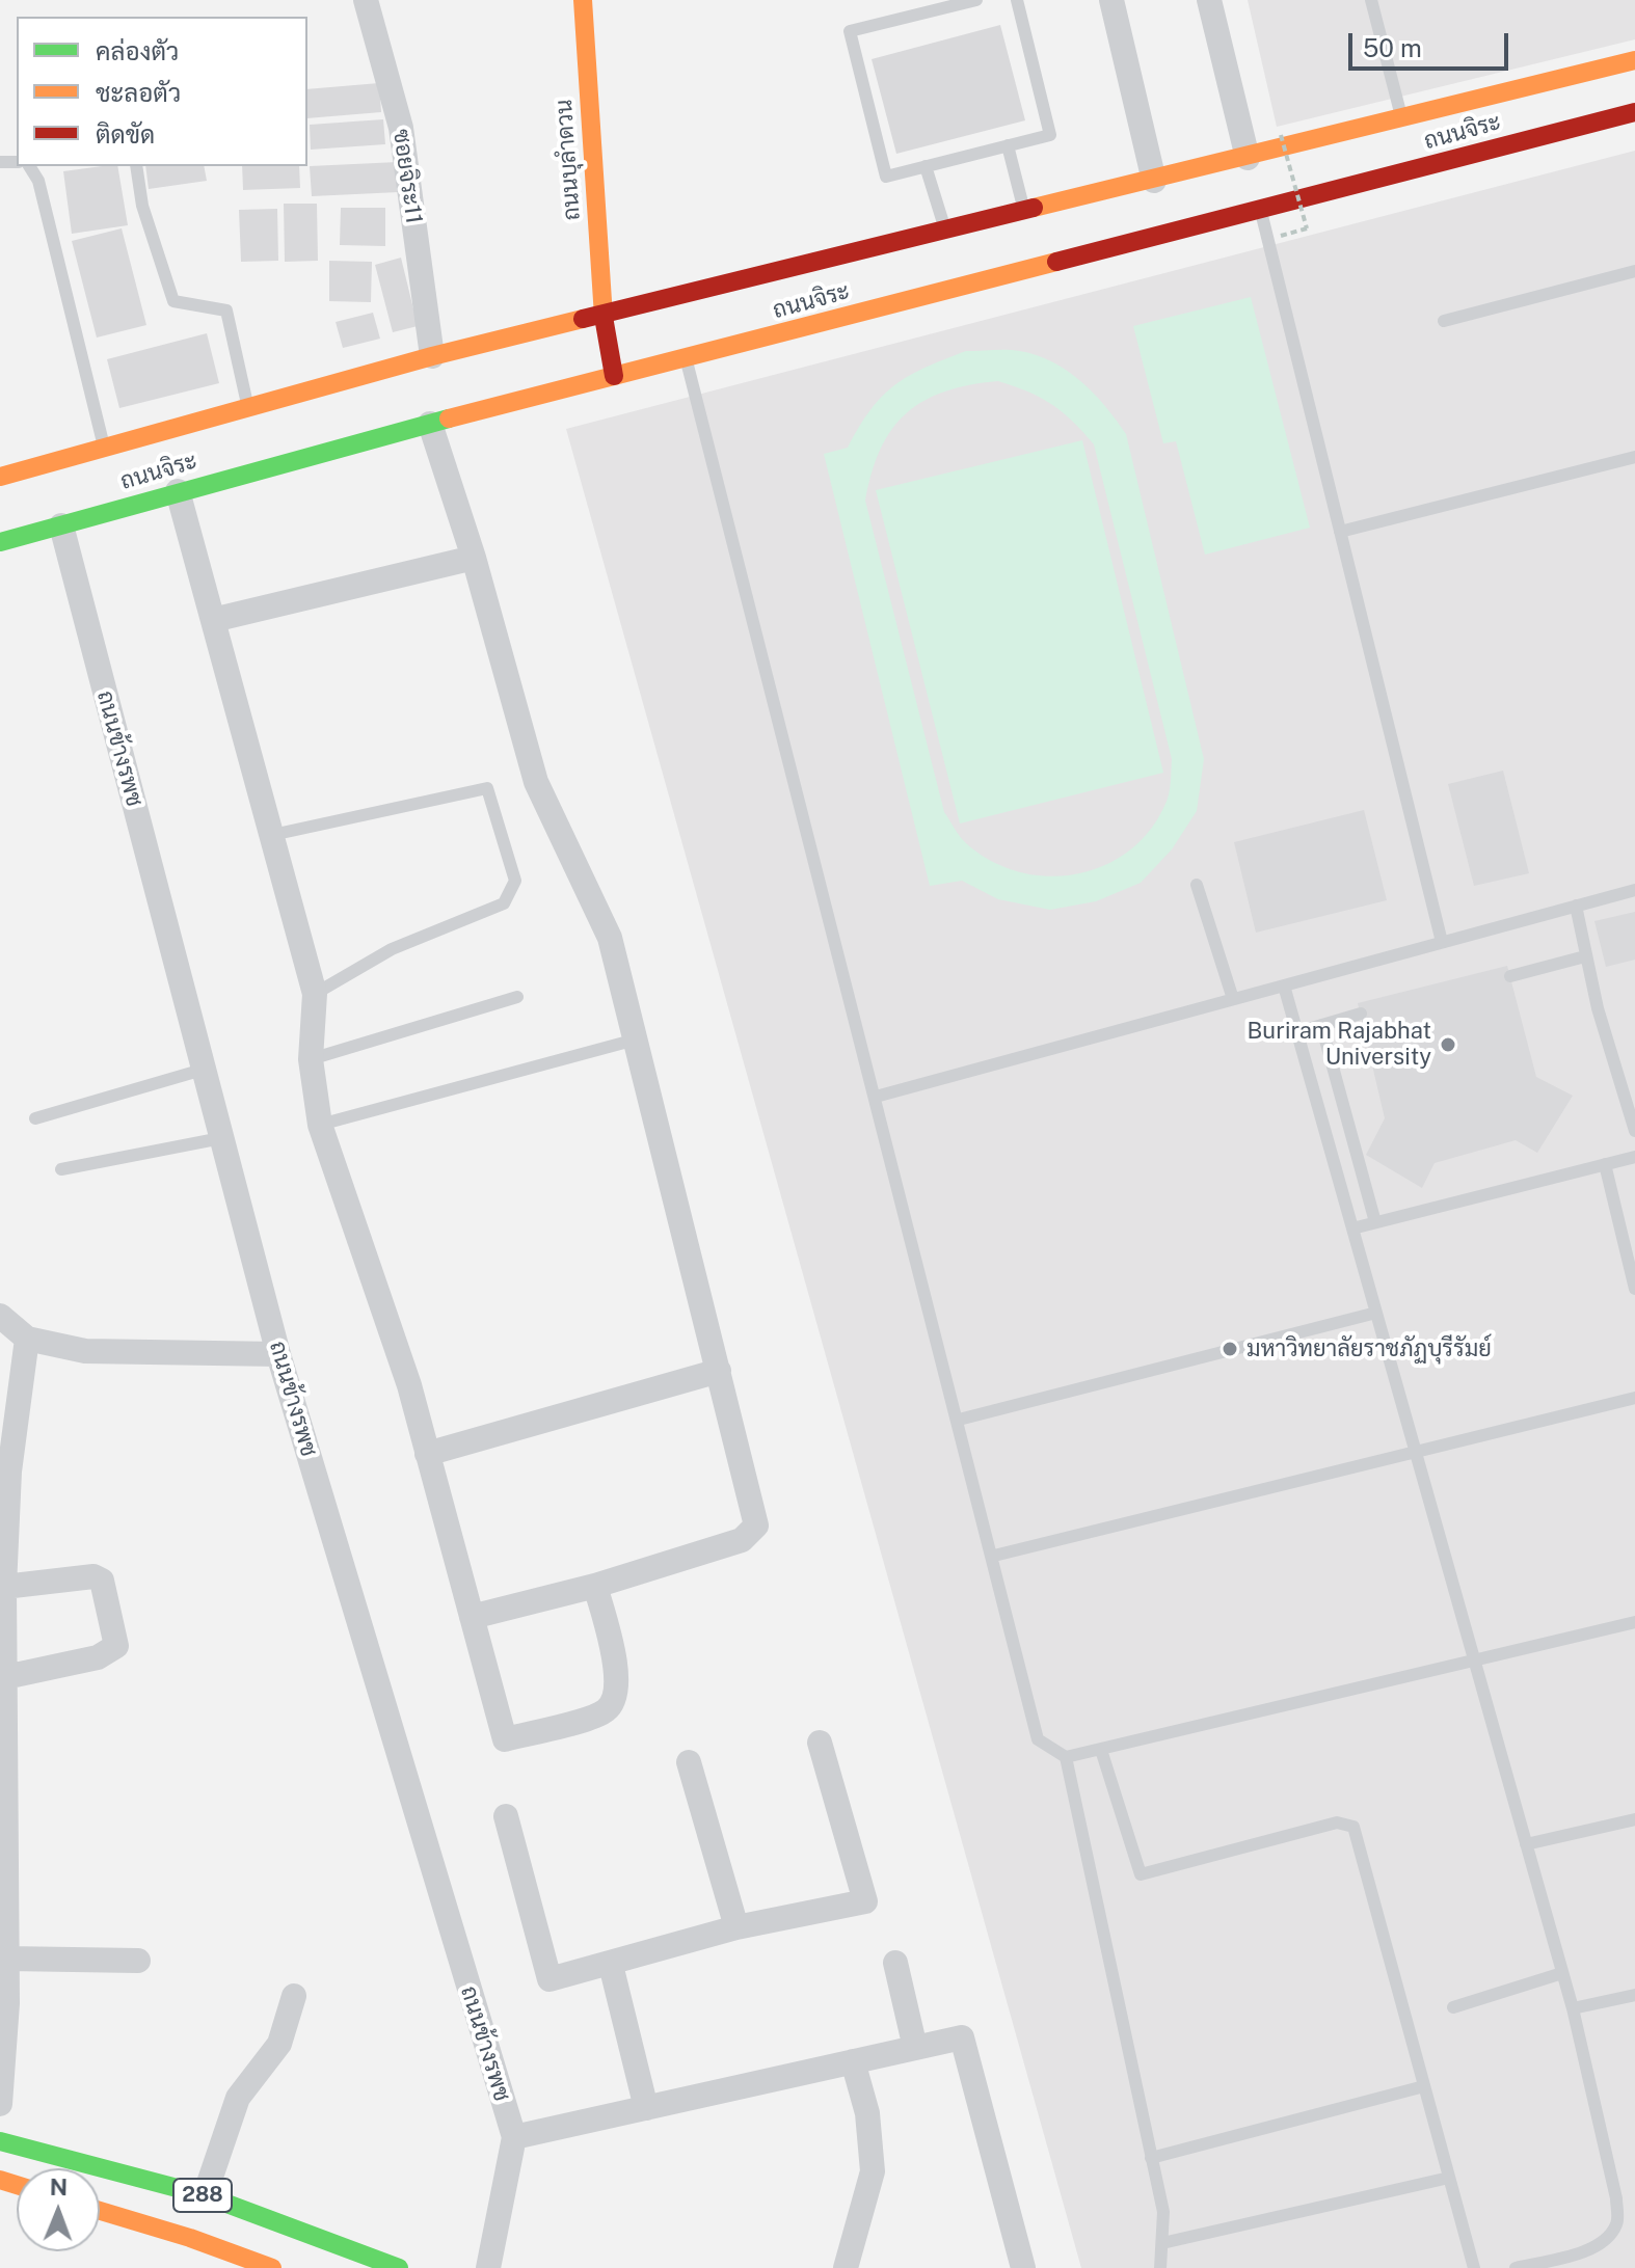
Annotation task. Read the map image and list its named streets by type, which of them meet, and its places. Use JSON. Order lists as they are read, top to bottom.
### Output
{
  "streets": {
    "main road": ["ถนนจิระ", "ถนนบุลำดวน", "288"],
    "street": ["ซอยจิระ11", "ถนนข้างรพช"]
  },
  "crossings": [
    ["ถนนจิระ", "ถนนบุลำดวน"],
    ["ถนนจิระ", "ซอยจิระ11"],
    ["ถนนจิระ", "ถนนข้างรพช"]
  ],
  "places": ["Buriram Rajabhat University", "มหาวิทยาลัยราชภัฏบุรีรัมย์"],
  "legend": ["คล่องตัว", "ชะลอตัว", "ติดขัด"],
  "scale_bar": "50 m",
  "north": "top"
}
